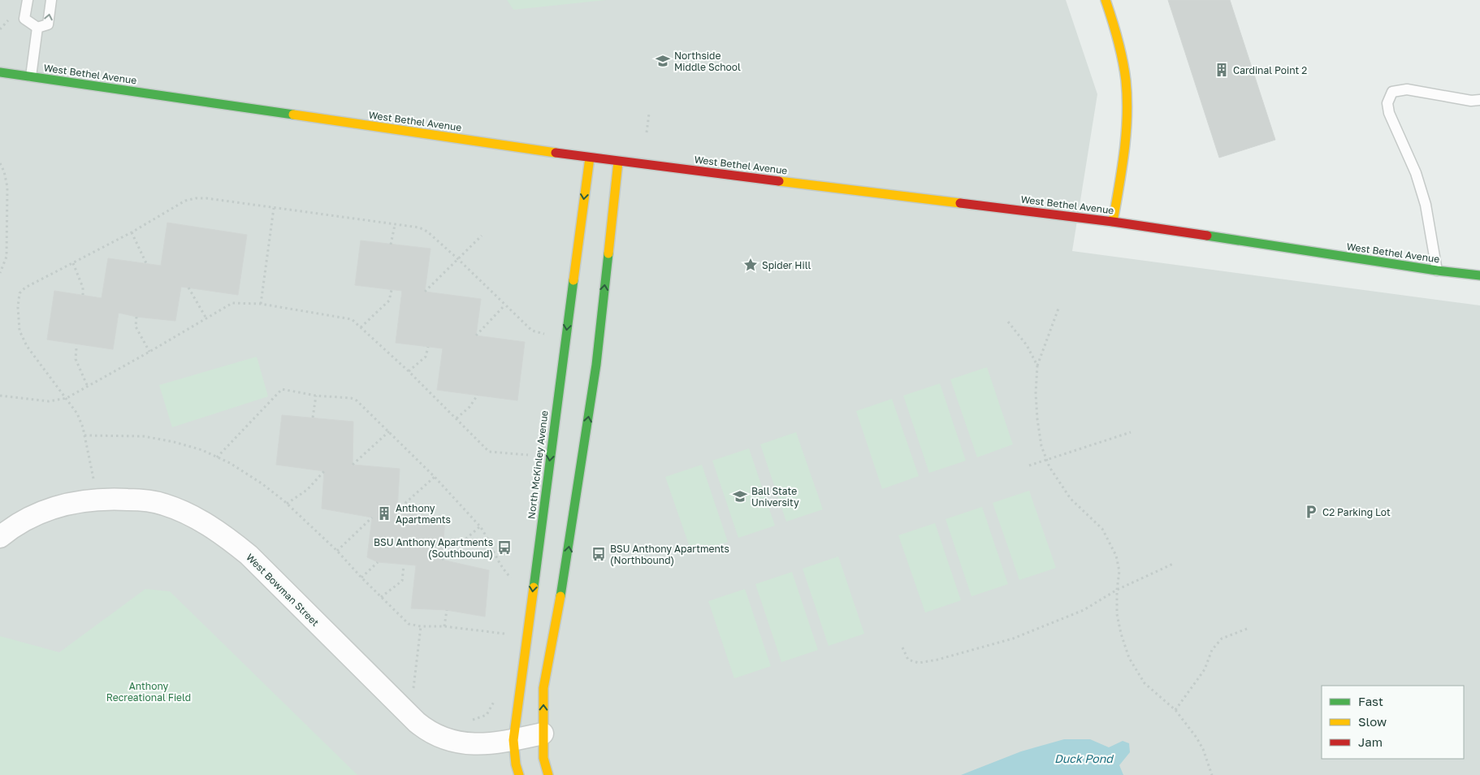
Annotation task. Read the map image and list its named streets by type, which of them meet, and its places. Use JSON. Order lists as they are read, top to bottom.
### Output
{
  "streets": {
    "main road": ["West Bethel Avenue", "North McKinley Avenue"],
    "street": ["West Bowman Street"]
  },
  "crossings": [
    ["West Bethel Avenue", "North McKinley Avenue"],
    ["North McKinley Avenue", "West Bowman Street"]
  ],
  "water": ["Duck Pond"],
  "parks": ["Anthony Recreational Field"],
  "places": {
    "school or university": ["Northside Middle School", "Ball State University"],
    "building": ["Cardinal Point 2", "Anthony Apartments"],
    "place": ["Spider Hill"],
    "parking": ["C2 Parking Lot"],
    "bus stop": ["BSU Anthony Apartments (Southbound)", "BSU Anthony Apartments (Northbound)"]
  },
  "legend": ["Fast", "Slow", "Jam"]
}
